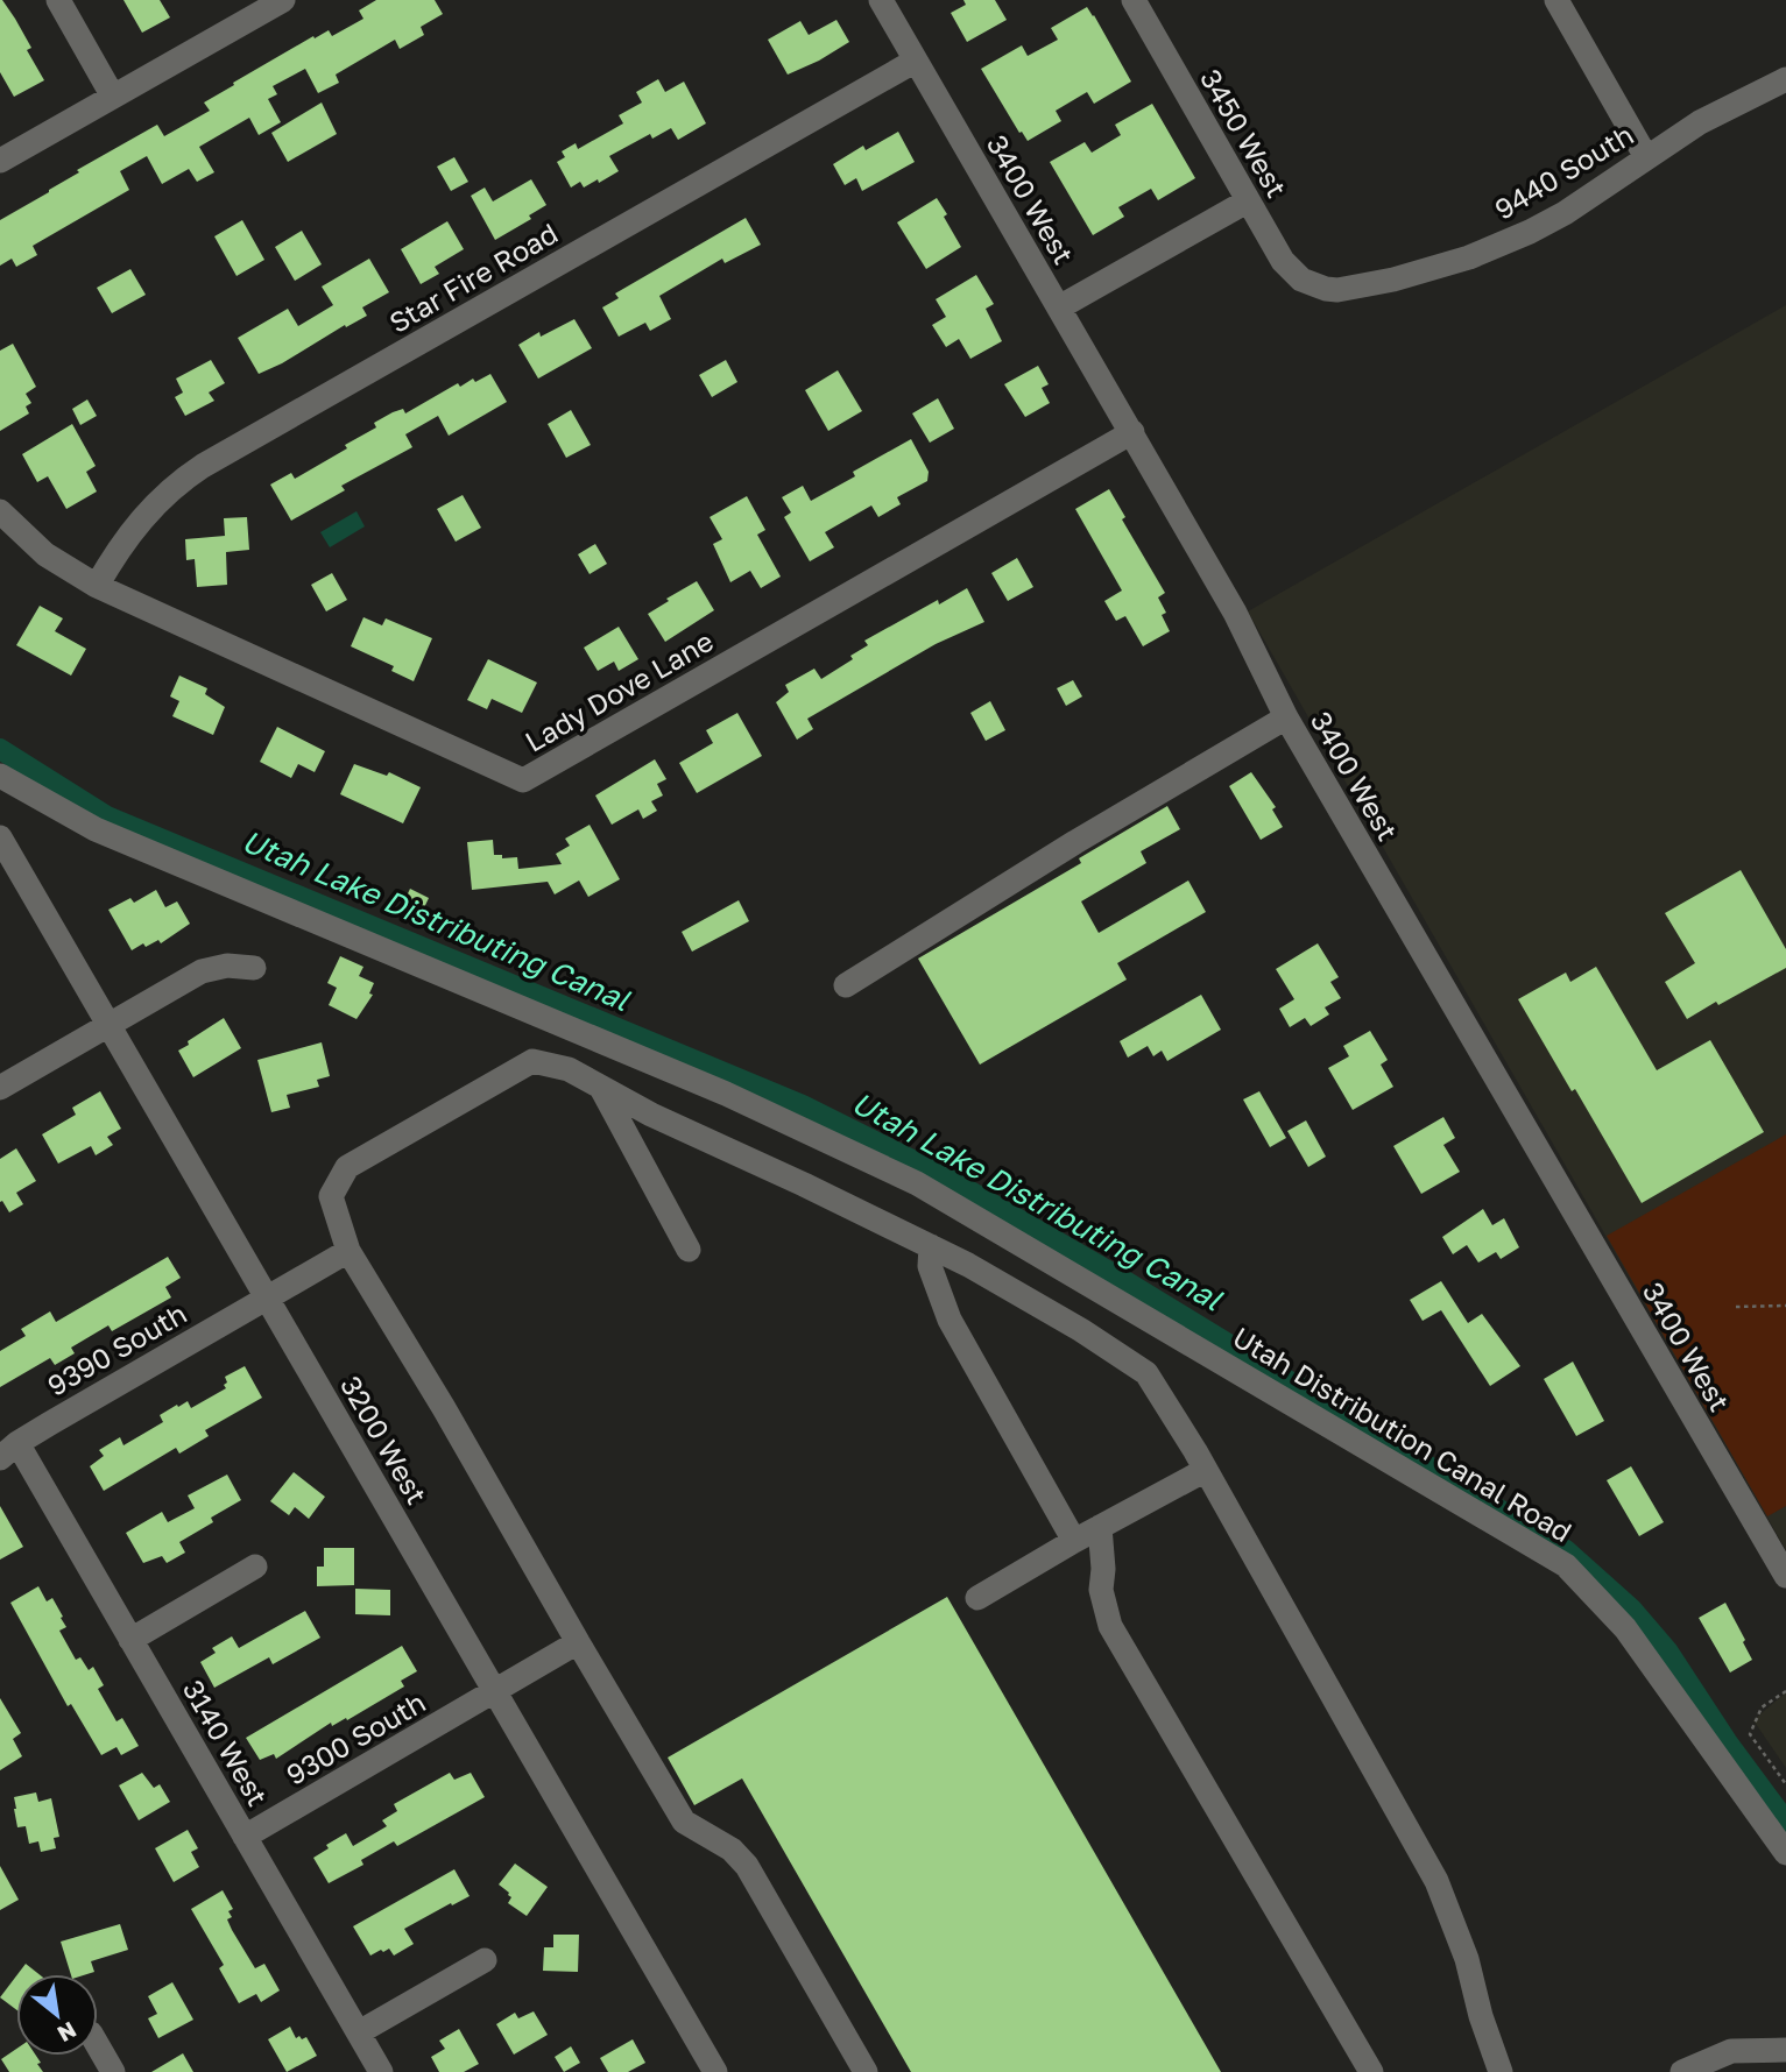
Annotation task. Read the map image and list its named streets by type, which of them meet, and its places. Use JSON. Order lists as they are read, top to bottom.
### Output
{
  "streets": {
    "street": [
      "3450 West",
      "9440 South",
      "3400 West",
      "Star Fire Road",
      "Lady Dove Lane",
      "9390 South",
      "Utah Distribution Canal Road",
      "3200 West",
      "9300 South",
      "3140 West"
    ]
  },
  "crossings": [
    ["3450 West", "9440 South"],
    ["3400 West", "Star Fire Road"],
    ["3400 West", "Lady Dove Lane"],
    ["Star Fire Road", "Lady Dove Lane"],
    ["9390 South", "3200 West"],
    ["9390 South", "3140 West"],
    ["3200 West", "9300 South"],
    ["9300 South", "3140 West"]
  ],
  "water": ["Utah Lake Distributing Canal"],
  "north": "bottom right"
}
